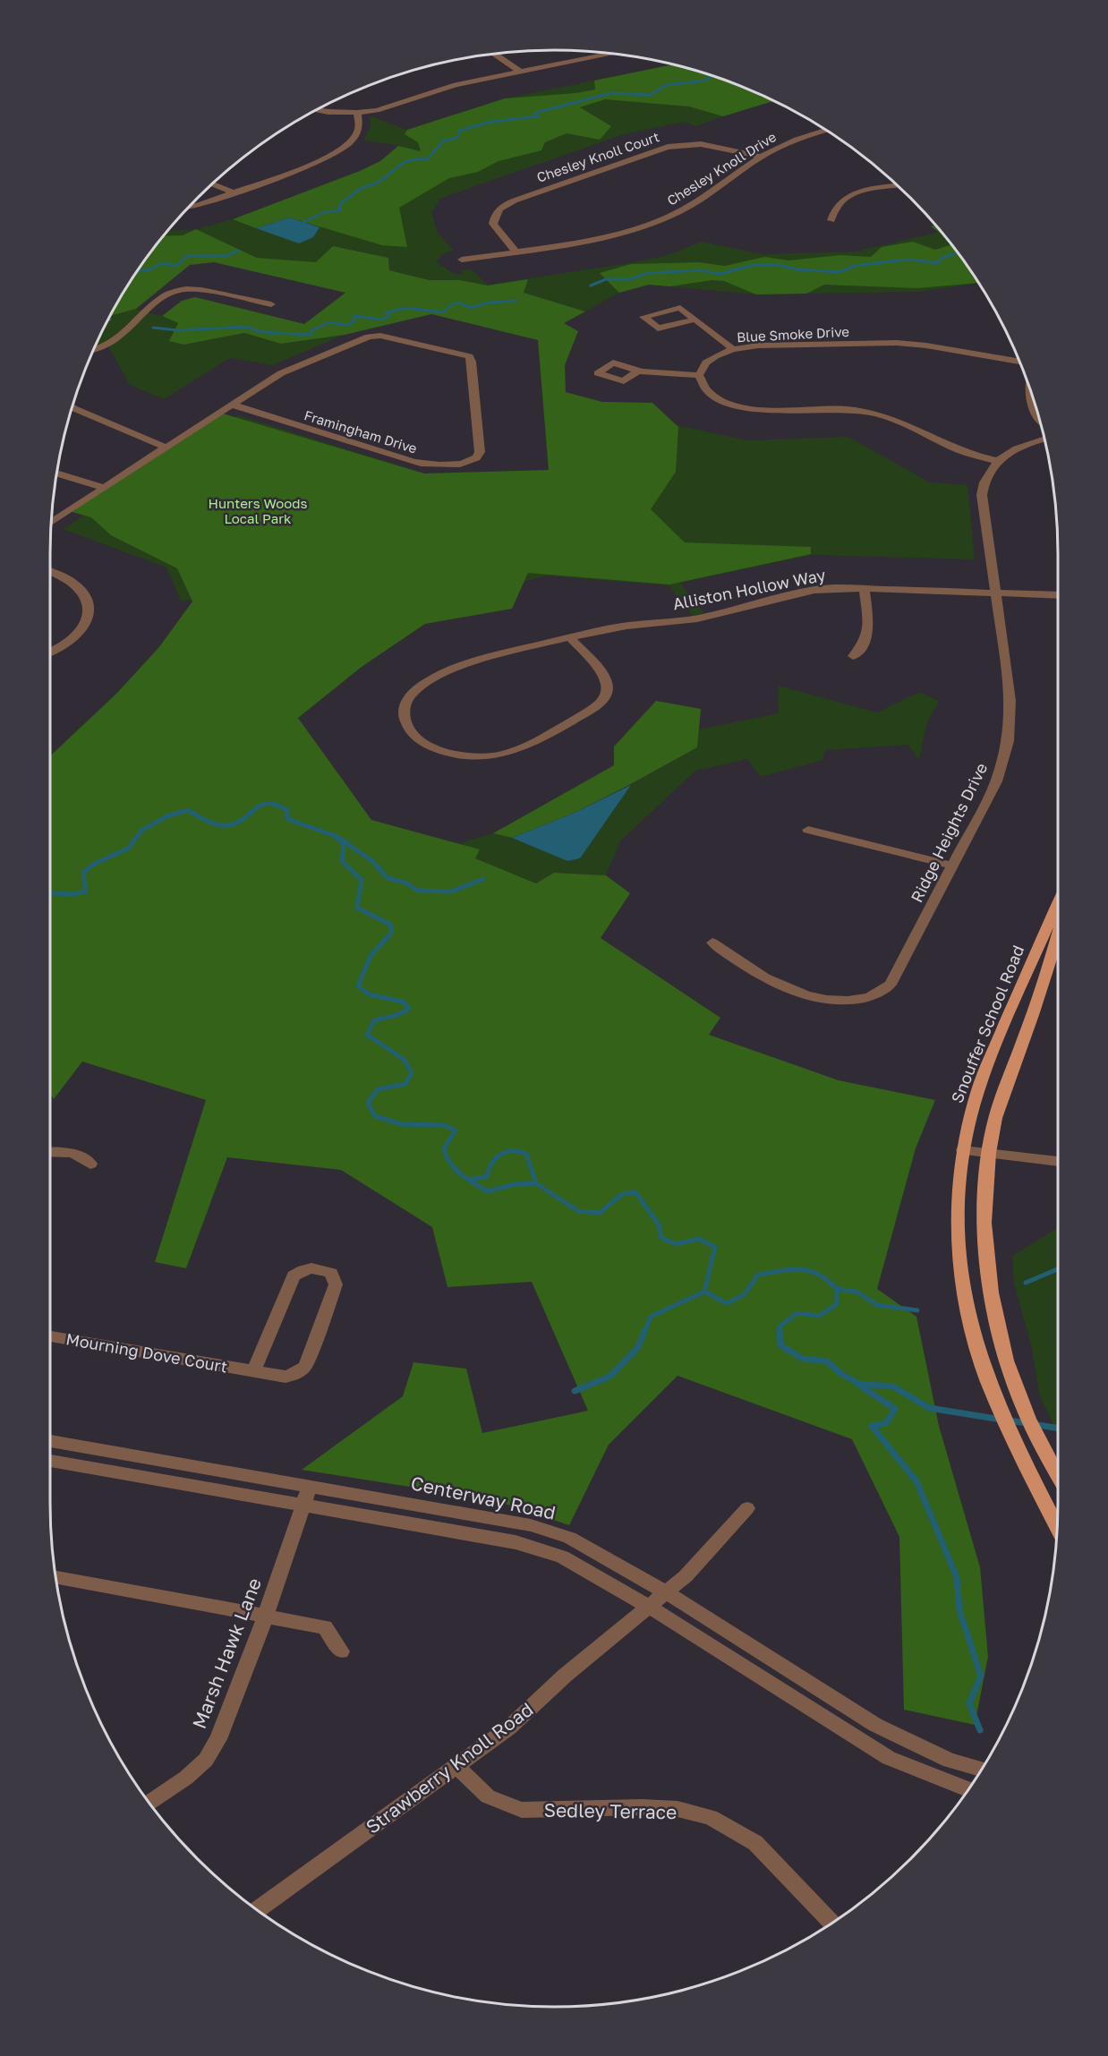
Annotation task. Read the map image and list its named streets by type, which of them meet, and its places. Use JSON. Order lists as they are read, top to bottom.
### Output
{
  "streets": {
    "main road": ["Snouffer School Road"],
    "street": [
      "Chesley Knoll Court",
      "Chesley Knoll Drive",
      "Blue Smoke Drive",
      "Framingham Drive",
      "Alliston Hollow Way",
      "Ridge Heights Drive",
      "Mourning Dove Court",
      "Centerway Road",
      "Marsh Hawk Lane",
      "Strawberry Knoll Road",
      "Sedley Terrace"
    ]
  },
  "crossings": [
    ["Chesley Knoll Court", "Chesley Knoll Drive"],
    ["Alliston Hollow Way", "Ridge Heights Drive"],
    ["Centerway Road", "Marsh Hawk Lane"],
    ["Centerway Road", "Strawberry Knoll Road"],
    ["Strawberry Knoll Road", "Sedley Terrace"]
  ],
  "parks": ["Hunters Woods Local Park"]
}
